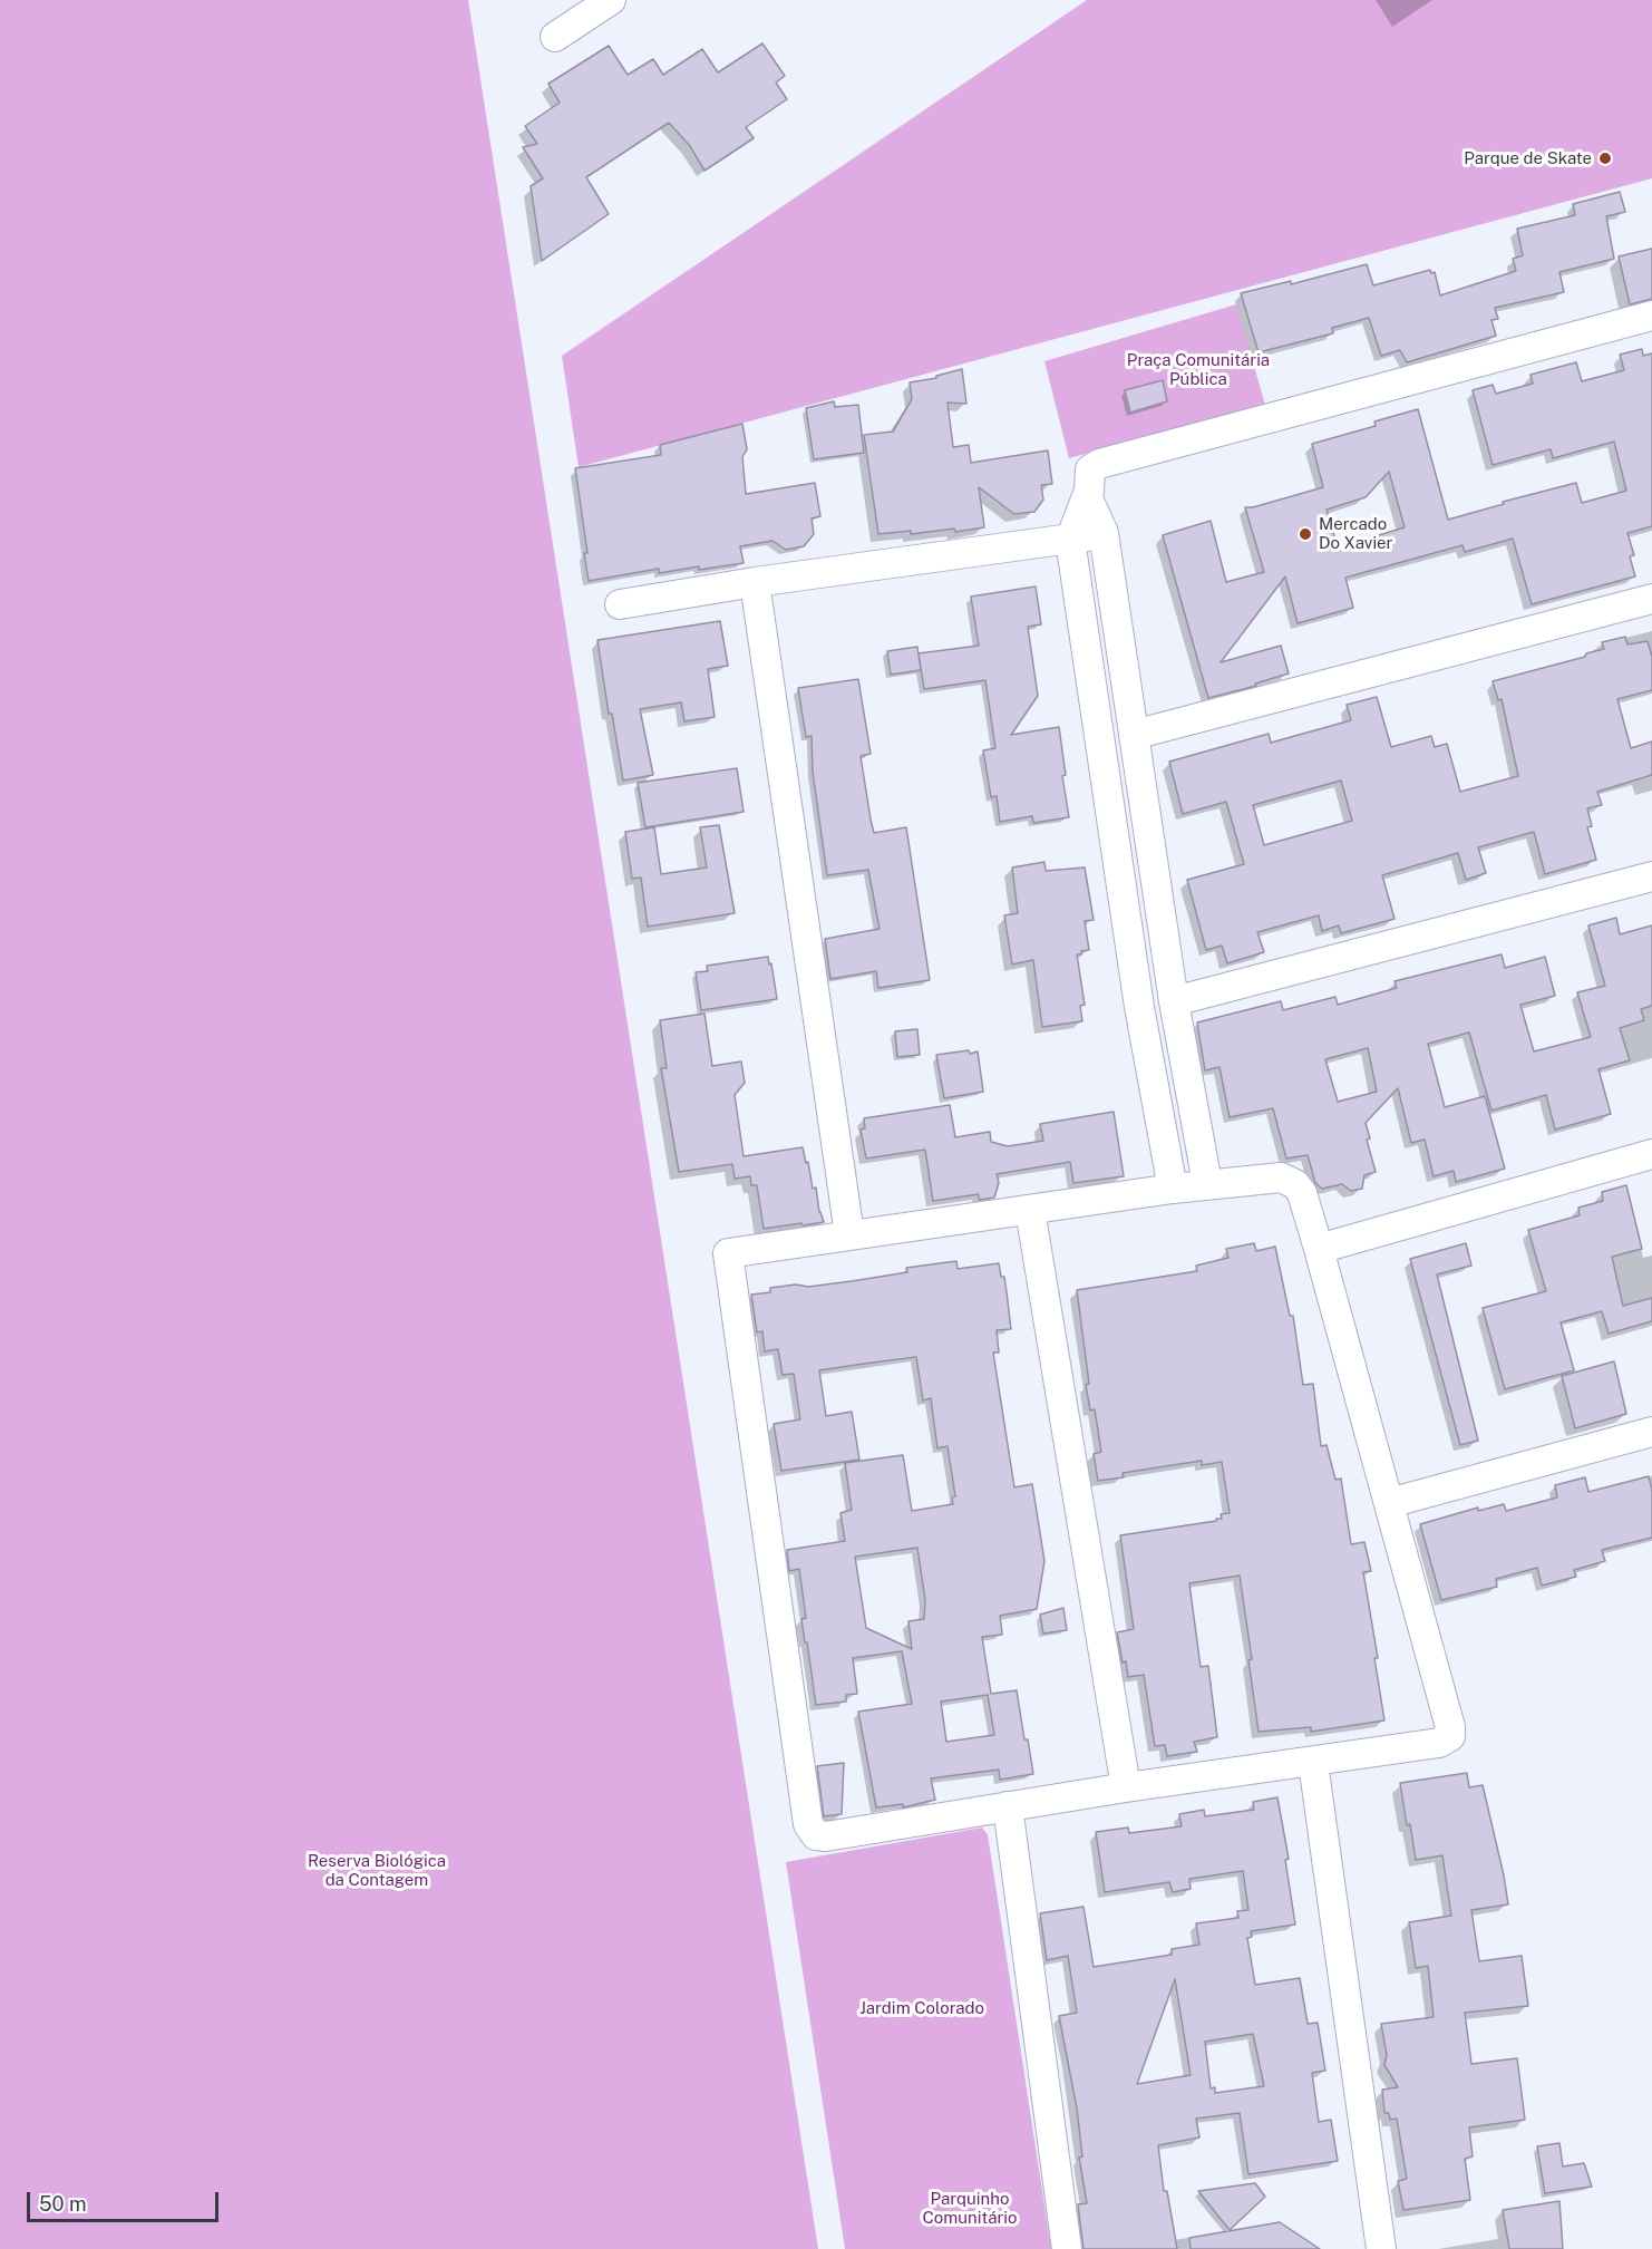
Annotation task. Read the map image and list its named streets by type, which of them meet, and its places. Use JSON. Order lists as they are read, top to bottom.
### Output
{
  "parks": [
    "Praça Comunitária Pública",
    "Reserva Biológica da Contagem",
    "Jardim Colorado",
    "Parquinho Comunitário"
  ],
  "places": ["Parque de Skate", "Mercado Do Xavier"],
  "scale_bar": "50 m"
}
